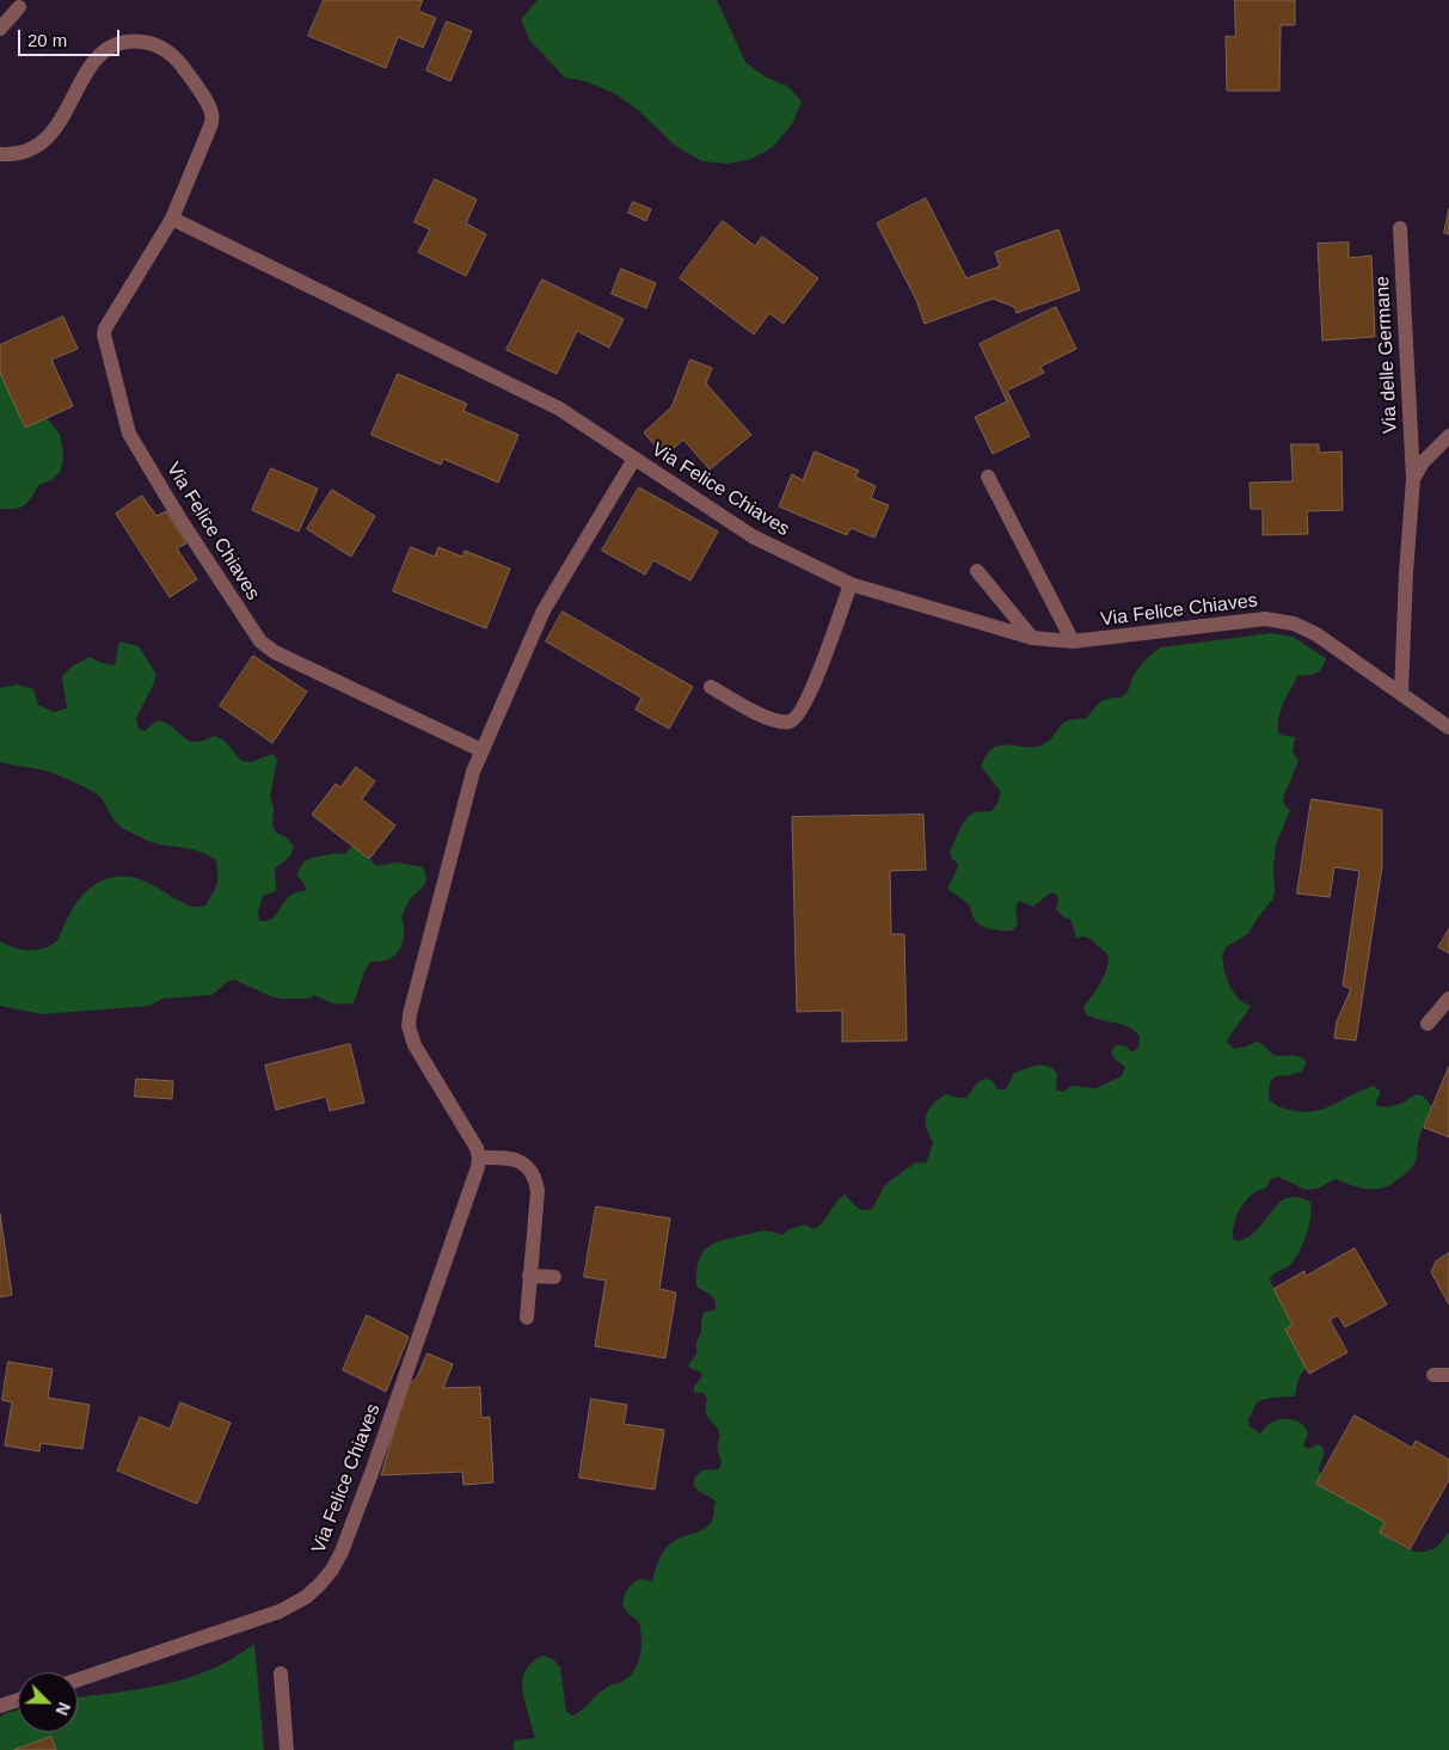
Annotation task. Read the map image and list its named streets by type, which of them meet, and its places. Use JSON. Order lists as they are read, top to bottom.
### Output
{
  "streets": {
    "street": ["Via delle Germane", "Via Felice Chiaves"]
  },
  "crossings": [
    ["Via delle Germane", "Via Felice Chiaves"]
  ],
  "scale_bar": "20 m",
  "north": "bottom right"
}
